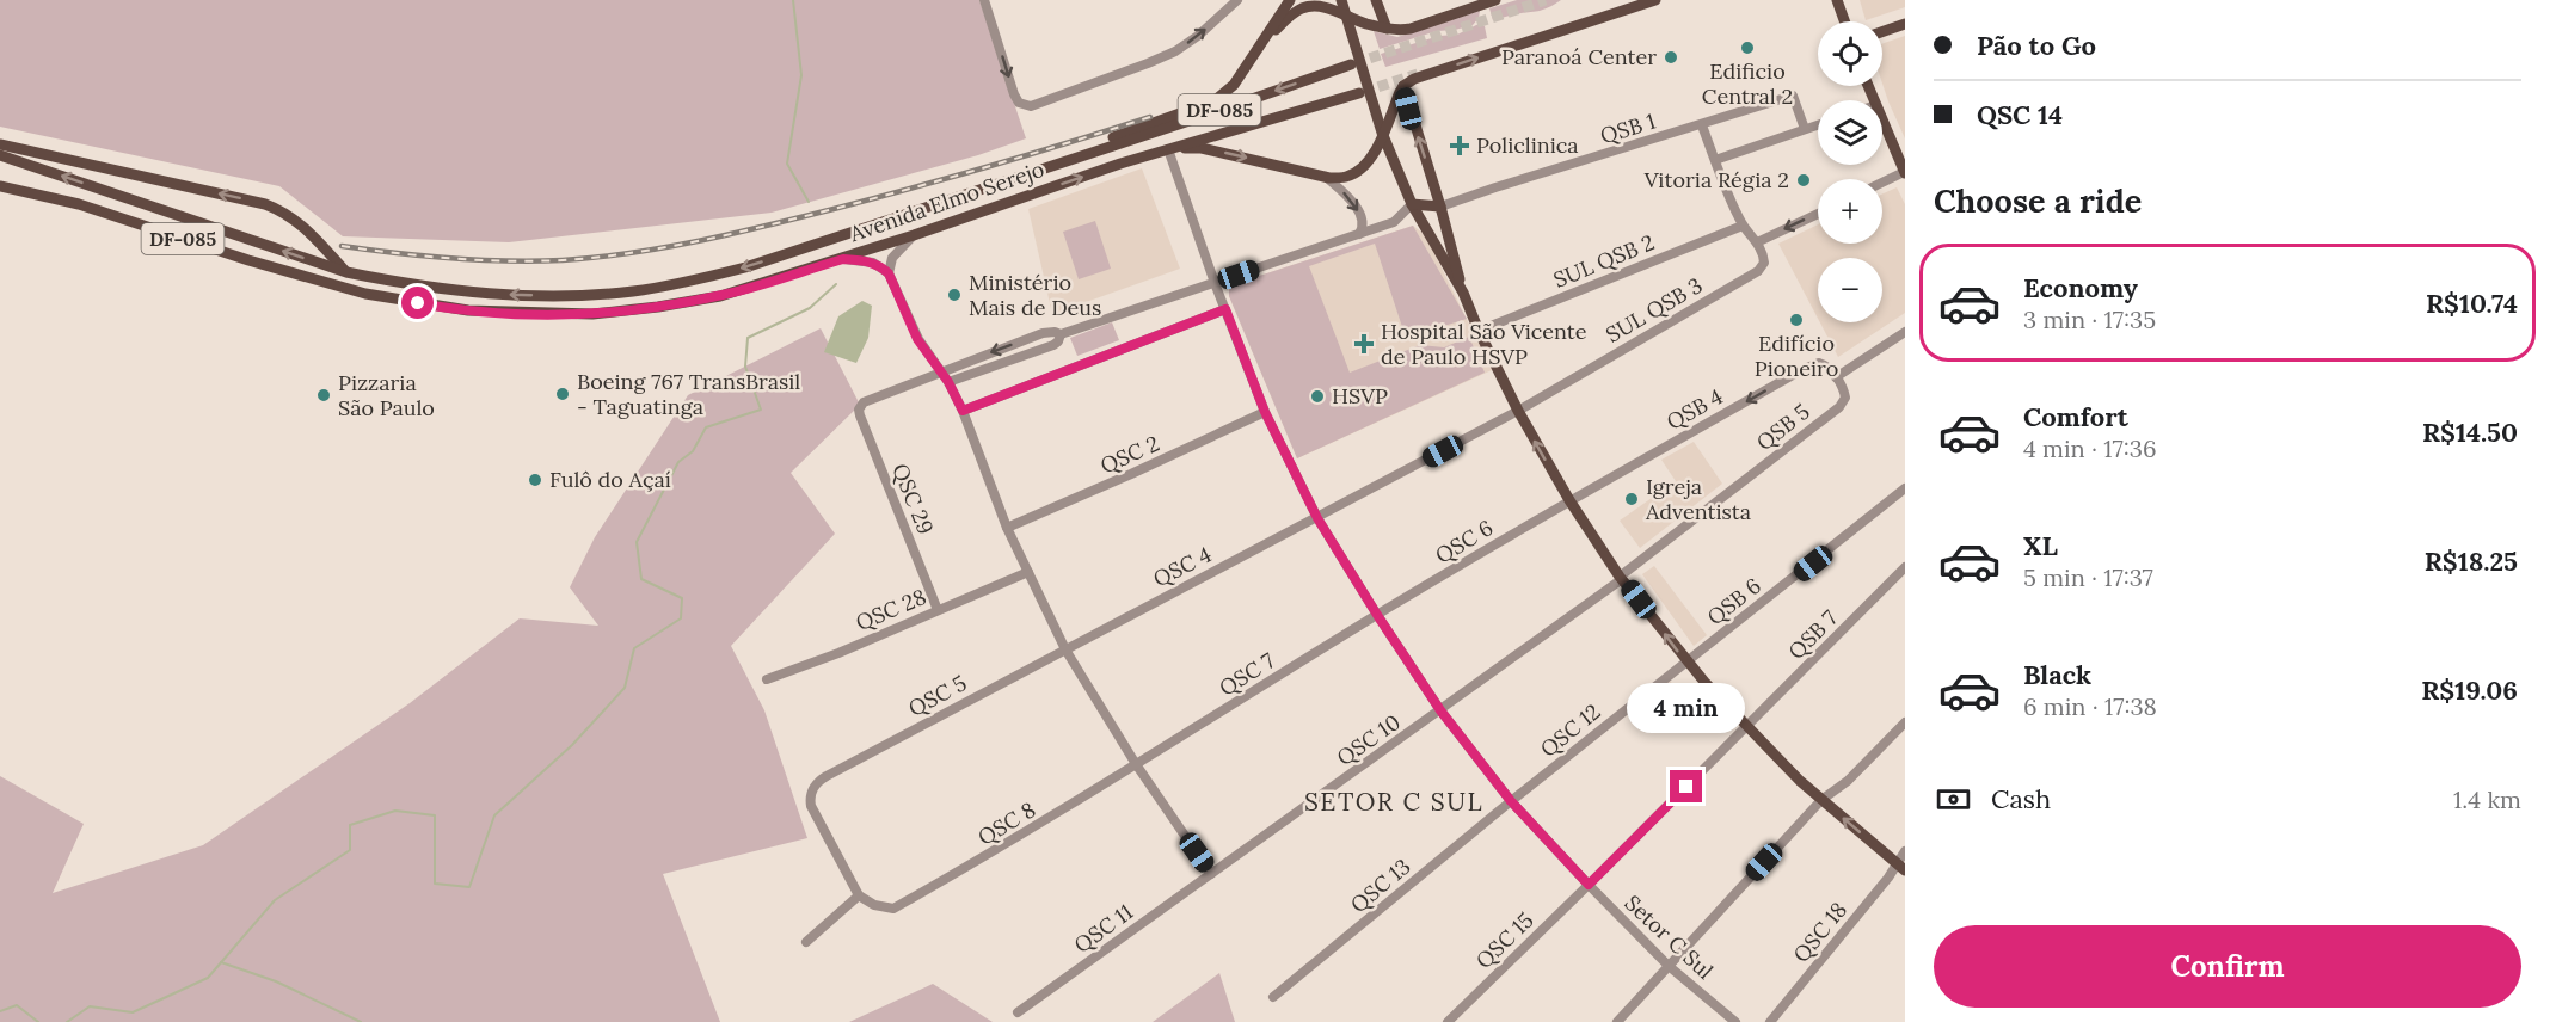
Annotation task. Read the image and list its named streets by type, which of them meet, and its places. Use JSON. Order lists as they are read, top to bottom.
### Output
{
  "streets": {
    "main road": ["DF-085", "Avenida Elmo Serejo"],
    "street": [
      "QSB 1",
      "SUL QSB 2",
      "SUL QSB 3",
      "QSB 4",
      "QSB 5",
      "QSC 2",
      "QSC 29",
      "QSC 6",
      "QSC 4",
      "QSB 6",
      "QSC 28",
      "QSB 7",
      "QSC 7",
      "QSC 5",
      "QSC 12",
      "QSC 10",
      "QSC 8",
      "QSC 13",
      "QSC 11",
      "QSC 18",
      "Setor C Sul",
      "QSC 15"
    ]
  },
  "crossings": [
    ["Avenida Elmo Serejo", "Setor C Sul"],
    ["SUL QSB 3", "QSC 4"],
    ["SUL QSB 3", "Setor C Sul"],
    ["QSB 4", "QSB 5"],
    ["QSB 4", "QSC 6"],
    ["QSB 5", "QSC 10"],
    ["QSC 2", "Setor C Sul"],
    ["QSC 29", "QSC 28"],
    ["QSC 6", "QSC 7"],
    ["QSC 6", "Setor C Sul"],
    ["QSC 4", "QSC 5"],
    ["QSC 4", "Setor C Sul"],
    ["QSB 6", "QSC 12"],
    ["QSB 7", "Setor C Sul"],
    ["QSB 7", "QSC 15"],
    ["QSC 7", "QSC 8"],
    ["QSC 7", "Setor C Sul"],
    ["QSC 5", "QSC 8"],
    ["QSC 12", "QSC 13"],
    ["QSC 12", "Setor C Sul"],
    ["QSC 10", "QSC 11"],
    ["QSC 10", "Setor C Sul"],
    ["QSC 13", "Setor C Sul"],
    ["Setor C Sul", "QSC 15"]
  ],
  "one_way": ["QSB 4"],
  "districts": ["SETOR C SUL"],
  "places": {
    "other": [
      "Edificio Central 2",
      "Paranoá Center",
      "Vitoria Régia 2",
      "Ministério Mais de Deus",
      "Edifício Pioneiro",
      "Boeing 767 TransBrasil - Taguatinga",
      "Pizzaria São Paulo",
      "HSVP",
      "Fulô do Açaí",
      "Igreja Adventista"
    ],
    "health": ["Policlinica", "Hospital São Vicente de Paulo HSVP"]
  },
  "page": {
    "banner": ["Pão to Go", "QSC 14"],
    "map_buttons": ["+", "−"],
    "heading": "Choose a ride",
    "list": [
      {
        "name": "Economy",
        "note": "3 min · 17:35",
        "value": "R$10.74"
      },
      {
        "name": "Comfort",
        "note": "4 min · 17:36",
        "value": "R$14.50"
      },
      {
        "name": "XL",
        "note": "5 min · 17:37",
        "value": "R$18.25"
      },
      {
        "name": "Black",
        "note": "6 min · 17:38",
        "value": "R$19.06"
      }
    ],
    "bubble": "4 min",
    "pay": ["Cash", "1.4 km"],
    "buttons": "Confirm"
  }
}
